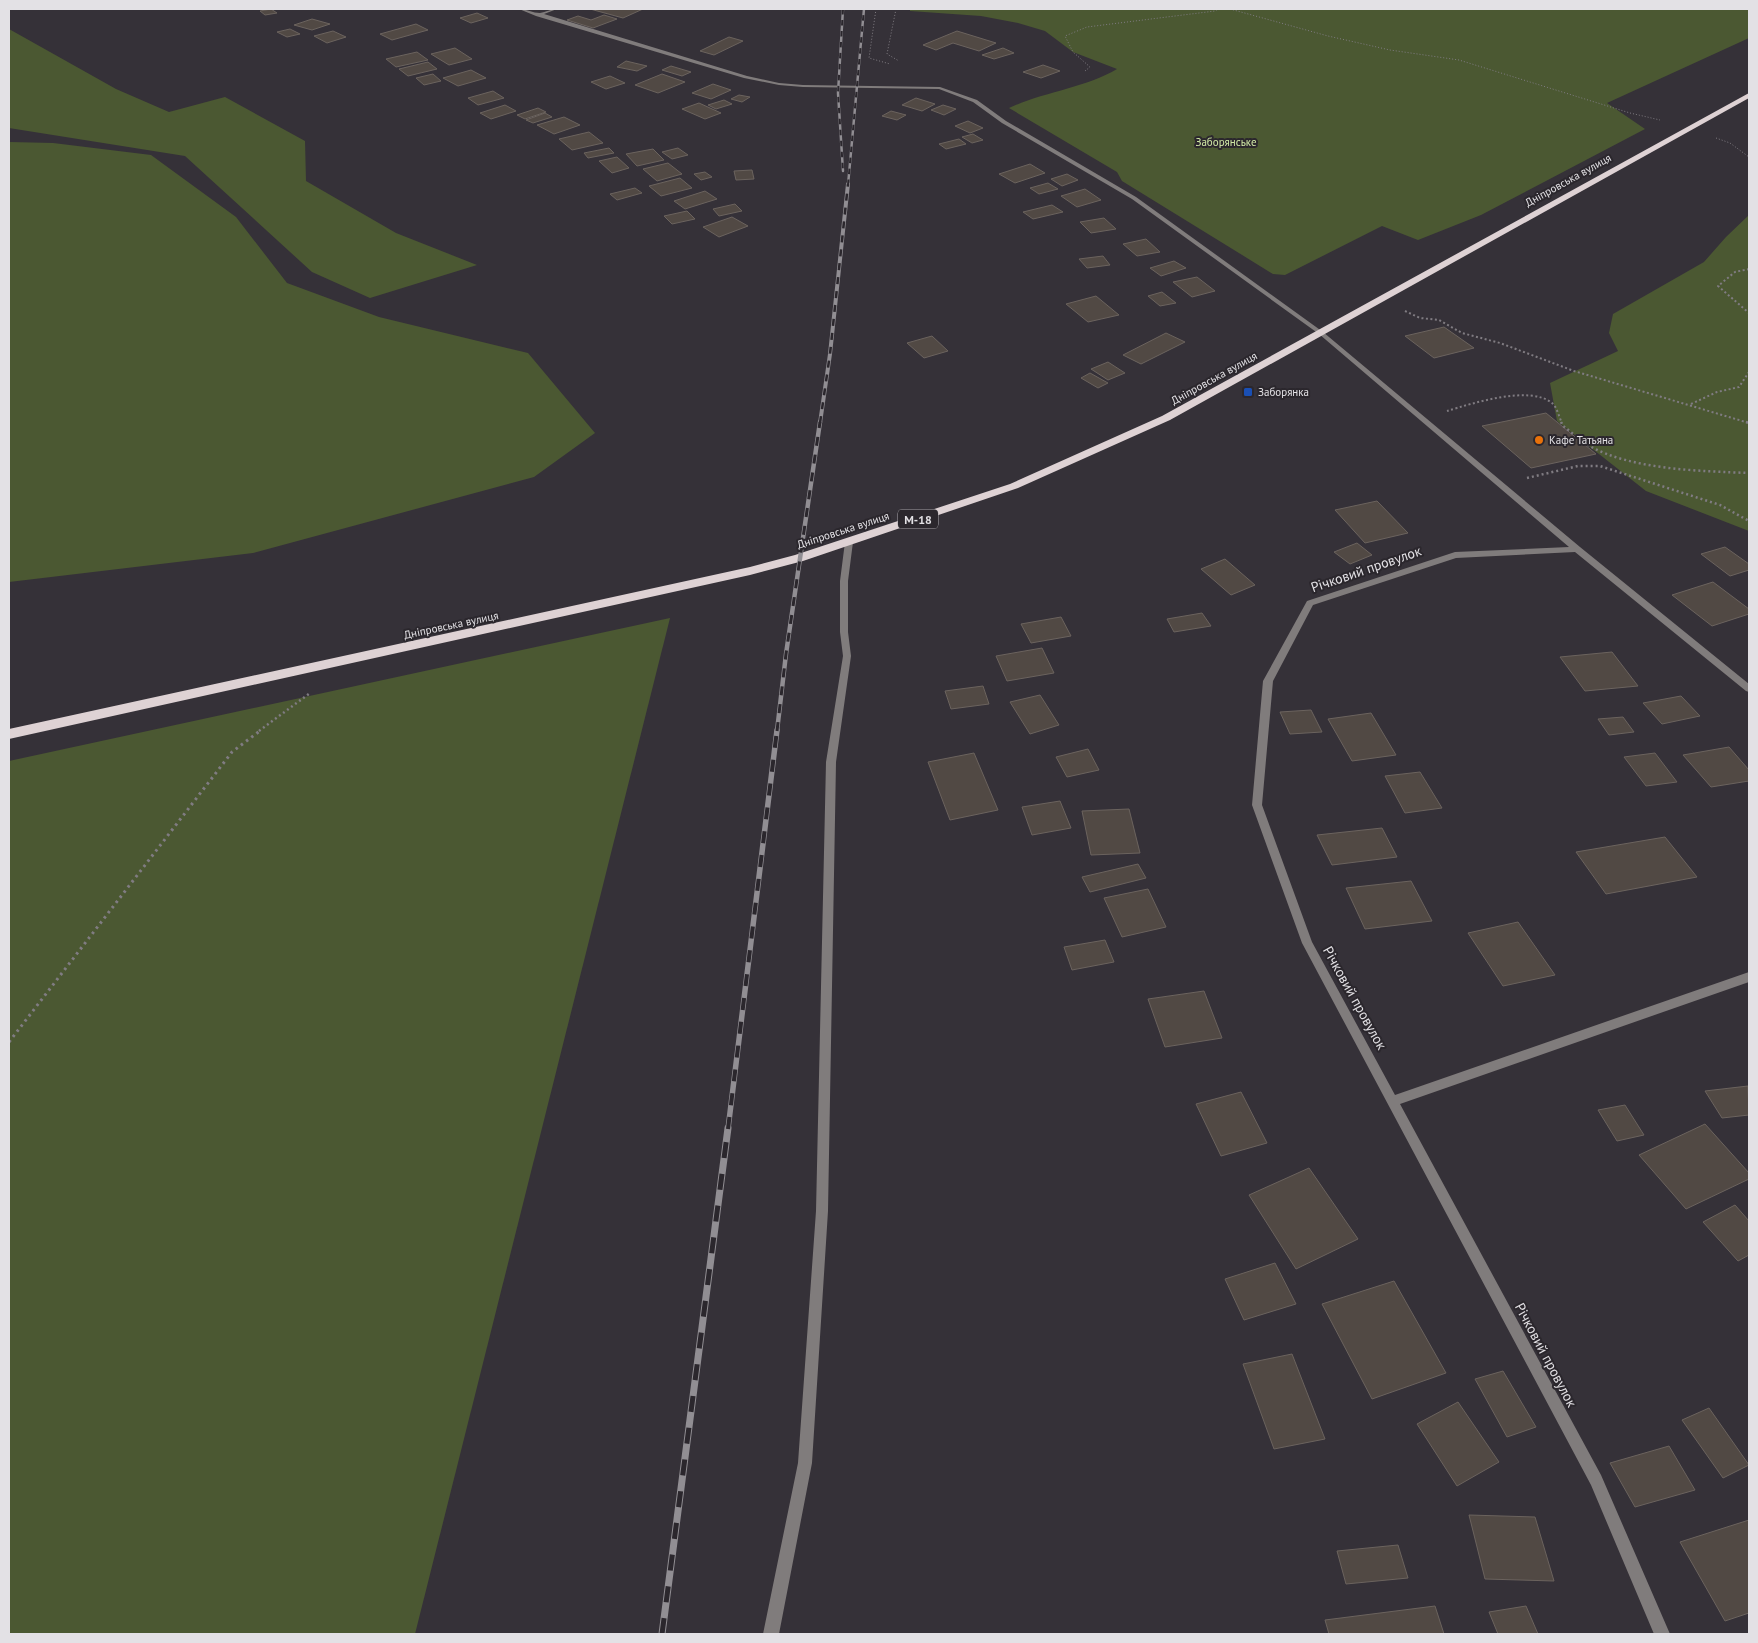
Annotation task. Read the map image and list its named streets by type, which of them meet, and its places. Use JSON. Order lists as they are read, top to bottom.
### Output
{
  "streets": {
    "highway": ["Дніпровська вулиця", "М-18"],
    "street": ["Річковий провулок"]
  },
  "parks": ["Заборянське"],
  "places": {
    "transit": ["Заборянка"],
    "other": ["Кафе Татьяна"]
  }
}
